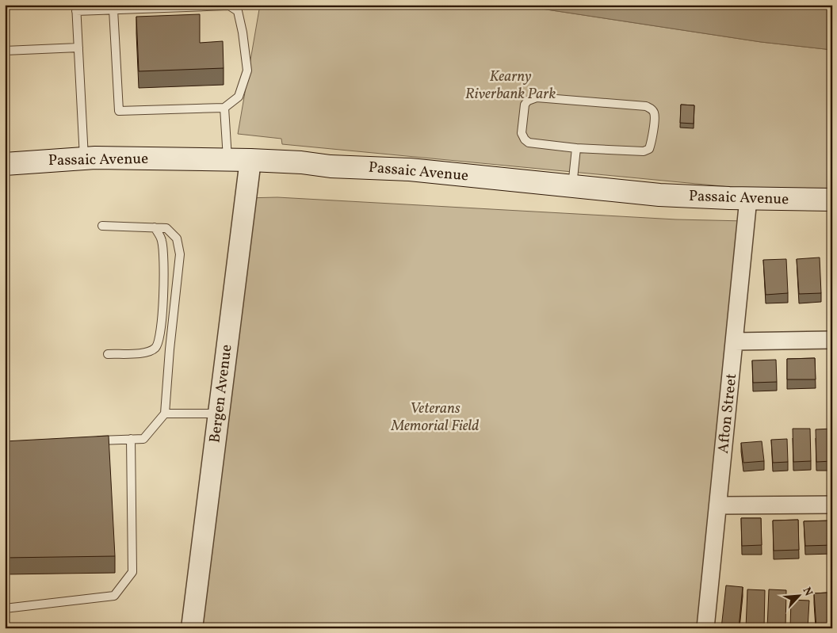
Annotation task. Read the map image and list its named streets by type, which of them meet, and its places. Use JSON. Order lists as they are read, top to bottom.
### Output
{
  "streets": {
    "main road": ["Passaic Avenue"],
    "street": ["Bergen Avenue", "Afton Street"]
  },
  "crossings": [
    ["Passaic Avenue", "Bergen Avenue"],
    ["Passaic Avenue", "Afton Street"]
  ],
  "parks": ["Kearny Riverbank Park", "Veterans Memorial Field"],
  "north": "top right"
}
